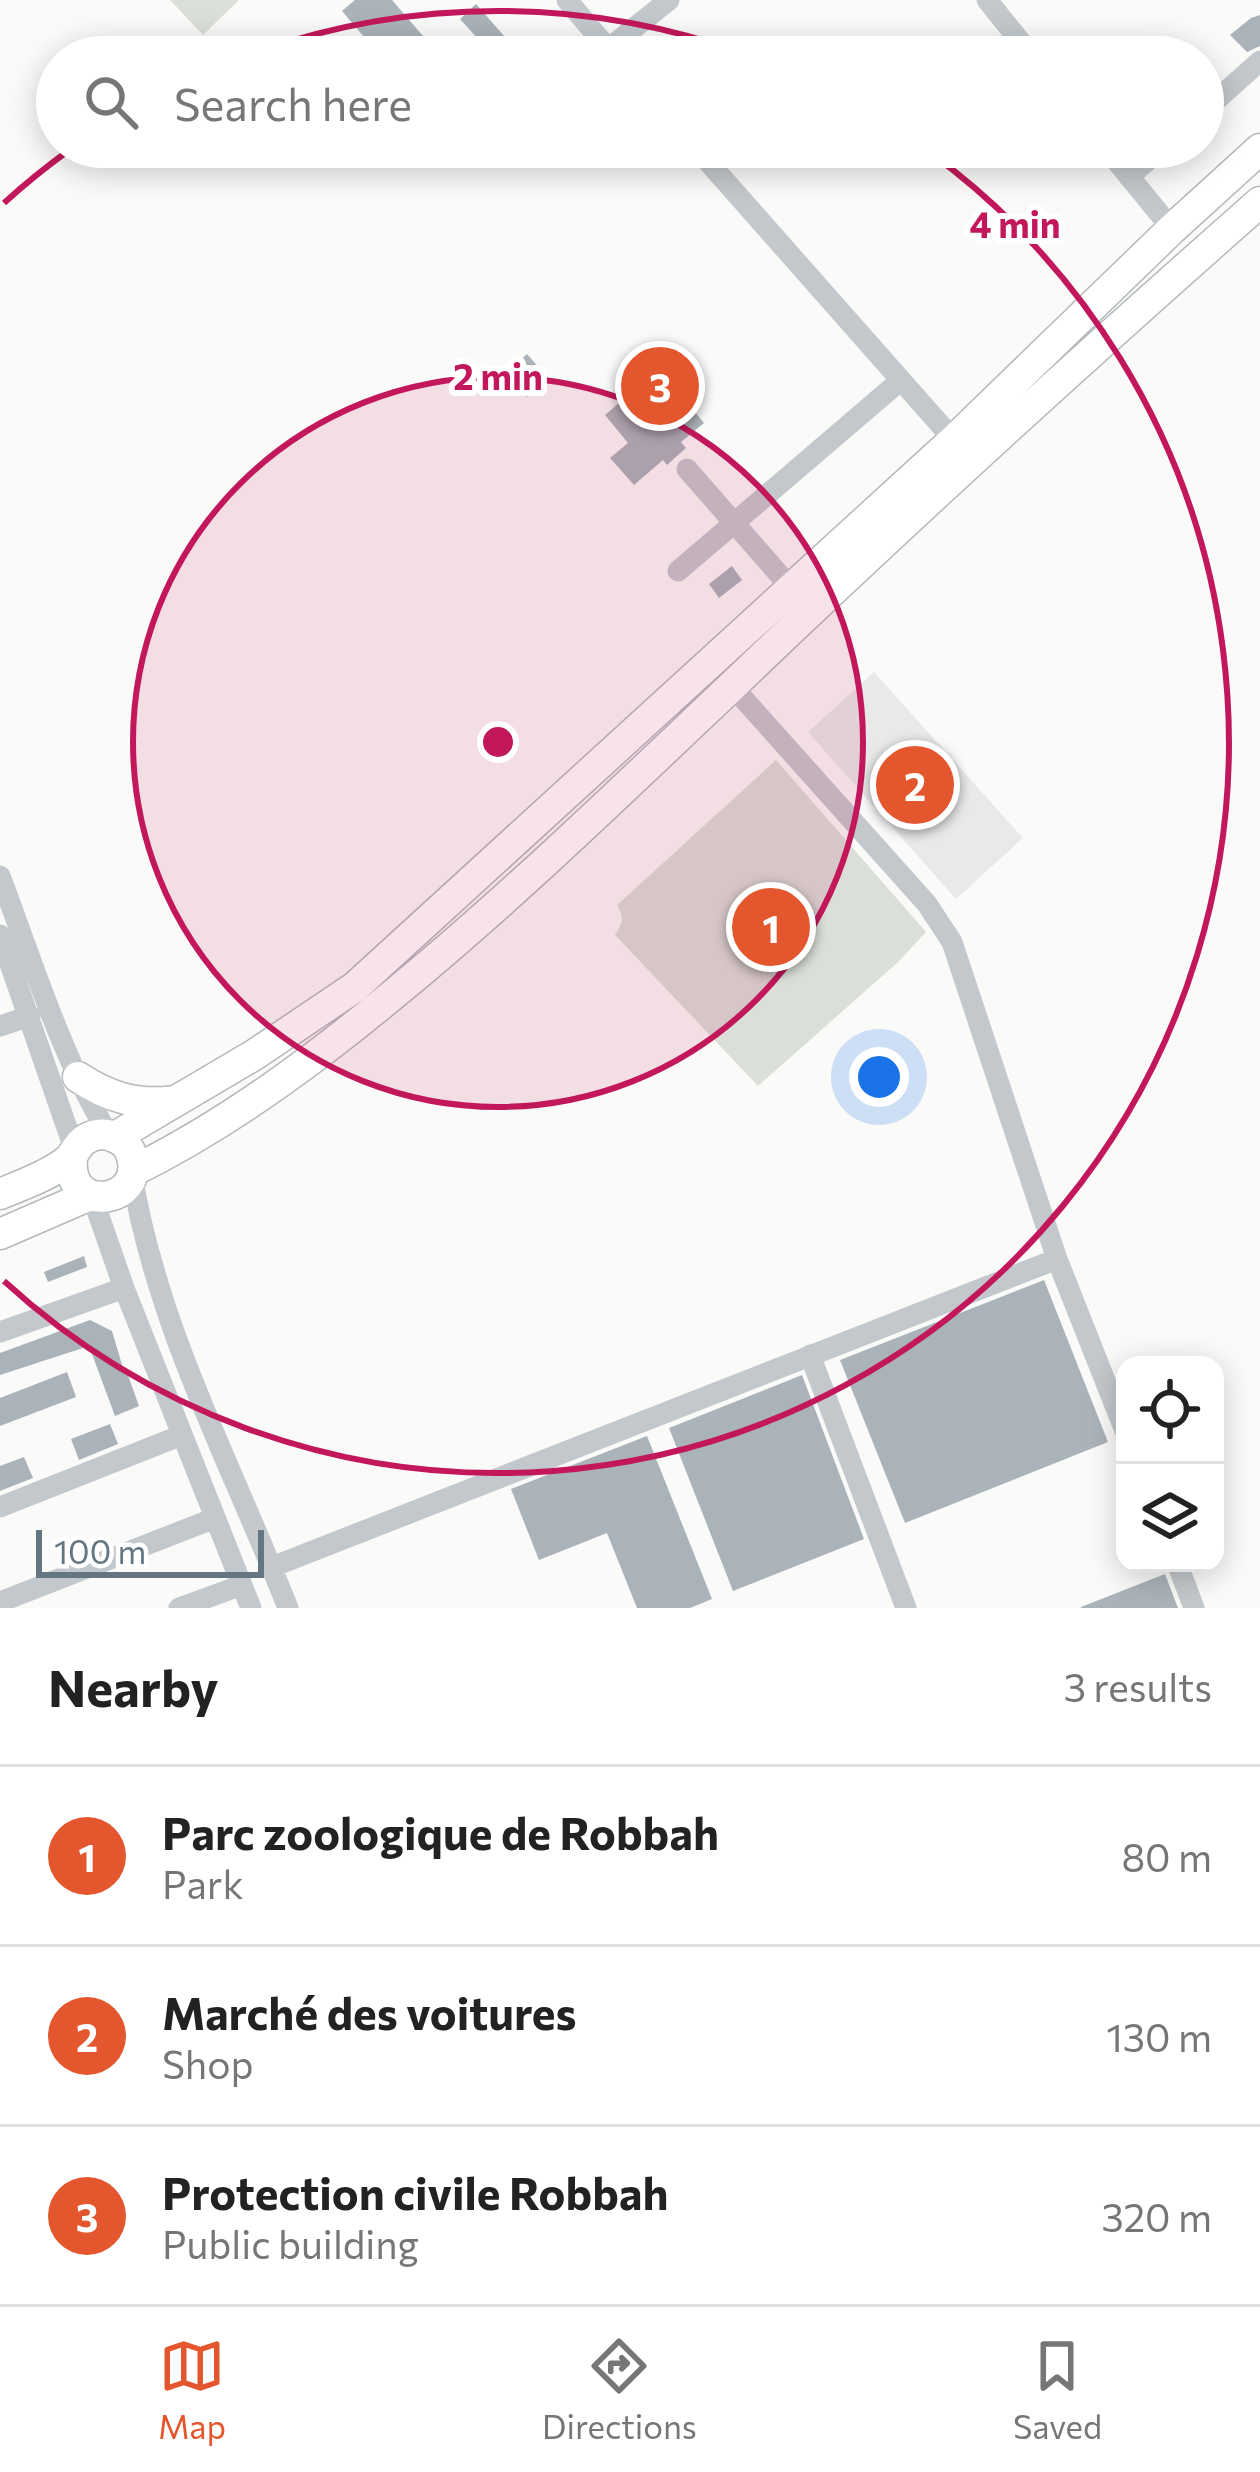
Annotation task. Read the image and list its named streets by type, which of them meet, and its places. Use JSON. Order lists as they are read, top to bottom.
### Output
{
  "scale_bar": "100 m",
  "page": {
    "search": "Search here",
    "pins": ["3", "2", "1"],
    "scale": "100 m",
    "heading": ["Nearby", "3 results"],
    "list": [
      {
        "mark": "1",
        "name": "Parc zoologique de Robbah",
        "note": "Park",
        "value": "80 m"
      },
      {
        "mark": "2",
        "name": "Marché des voitures",
        "note": "Shop",
        "value": "130 m"
      },
      {
        "mark": "3",
        "name": "Protection civile Robbah",
        "note": "Public building",
        "value": "320 m"
      }
    ],
    "nav": ["Map", "Directions", "Saved"]
  },
  "rings": ["4 min", "2 min"]
}
